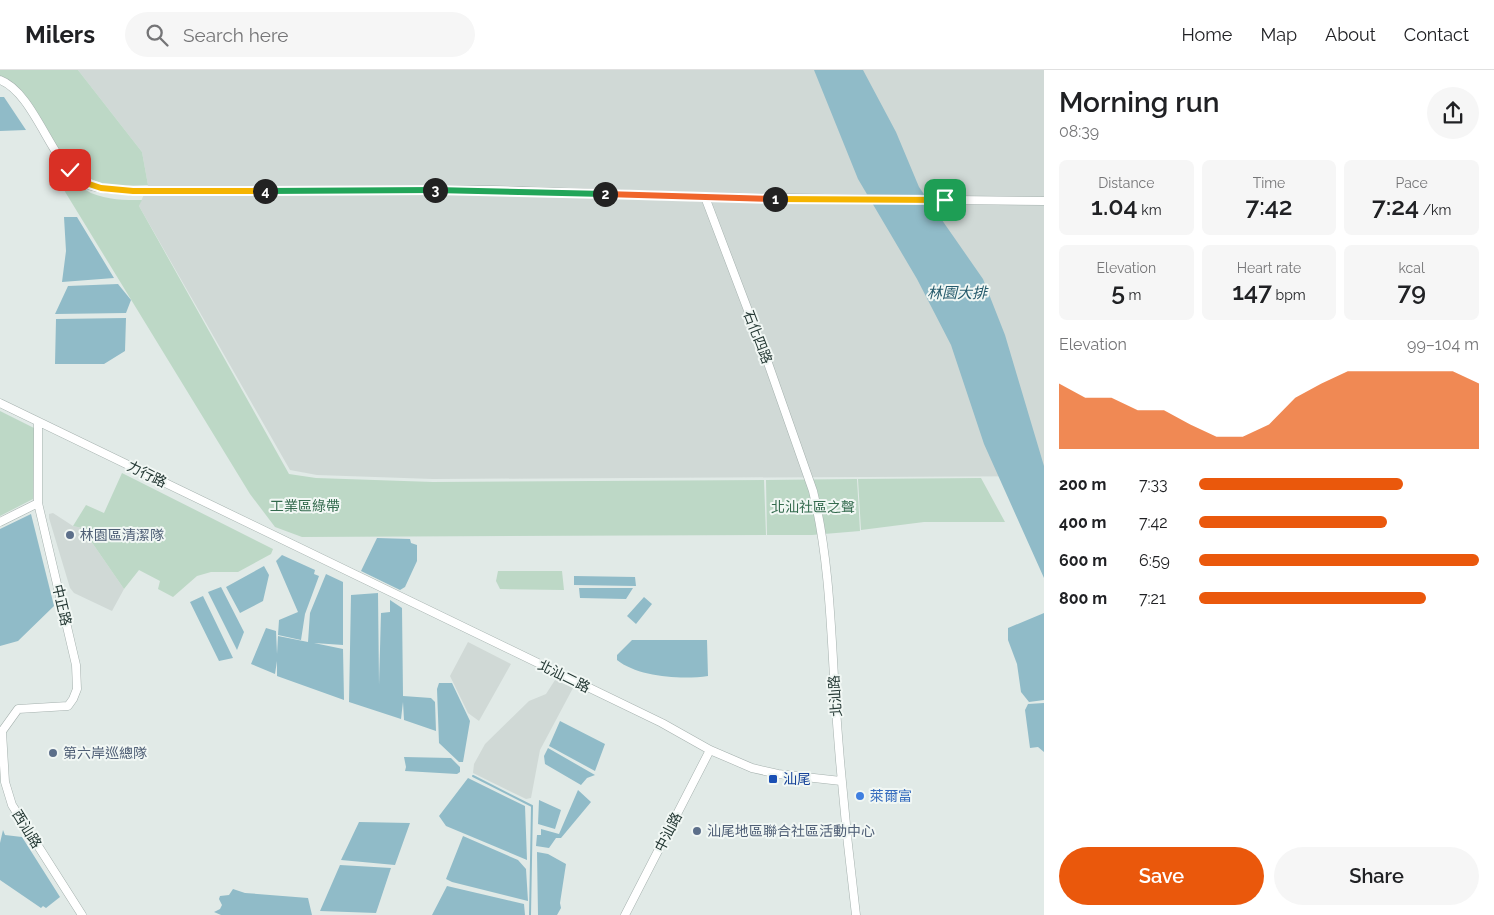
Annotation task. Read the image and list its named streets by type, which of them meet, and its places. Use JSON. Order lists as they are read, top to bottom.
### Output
{
  "streets": {
    "street": [
      "石化四路",
      "力行路",
      "中正路",
      "北汕二路",
      "北汕路",
      "西汕路",
      "中汕路"
    ]
  },
  "crossings": [
    ["石化四路", "北汕路"],
    ["力行路", "中正路"],
    ["力行路", "北汕二路"],
    ["中正路", "西汕路"],
    ["北汕二路", "北汕路"],
    ["北汕二路", "中汕路"]
  ],
  "water": ["林園大排"],
  "parks": ["工業區綠帶", "北汕社區之聲"],
  "places": {
    "other": [
      "林園區清潔隊",
      "第六岸巡總隊",
      "萊爾富",
      "汕尾地區聯合社區活動中心"
    ],
    "transit": ["汕尾"]
  },
  "page": {
    "header": "Milers",
    "search": "Search here",
    "nav": [
      "Home",
      "Map",
      "About",
      "Contact"
    ],
    "heading": ["Morning run", "08:39"],
    "stats": [
      ["Distance", "1.04 km"],
      ["Time", "7:42"],
      ["Pace", "7:24 /km"],
      ["Elevation", "5 m"],
      ["Heart rate", "147 bpm"],
      ["kcal", "79"]
    ],
    "pins": [
      "3",
      "4",
      "2",
      "1"
    ],
    "chart": ["Elevation", "99–104 m"],
    "list": [
      {
        "name": "200 m",
        "note": "7:33"
      },
      {
        "name": "400 m",
        "note": "7:42"
      },
      {
        "name": "600 m",
        "note": "6:59"
      },
      {
        "name": "800 m",
        "note": "7:21"
      }
    ],
    "buttons": ["Save", "Share"]
  }
}
